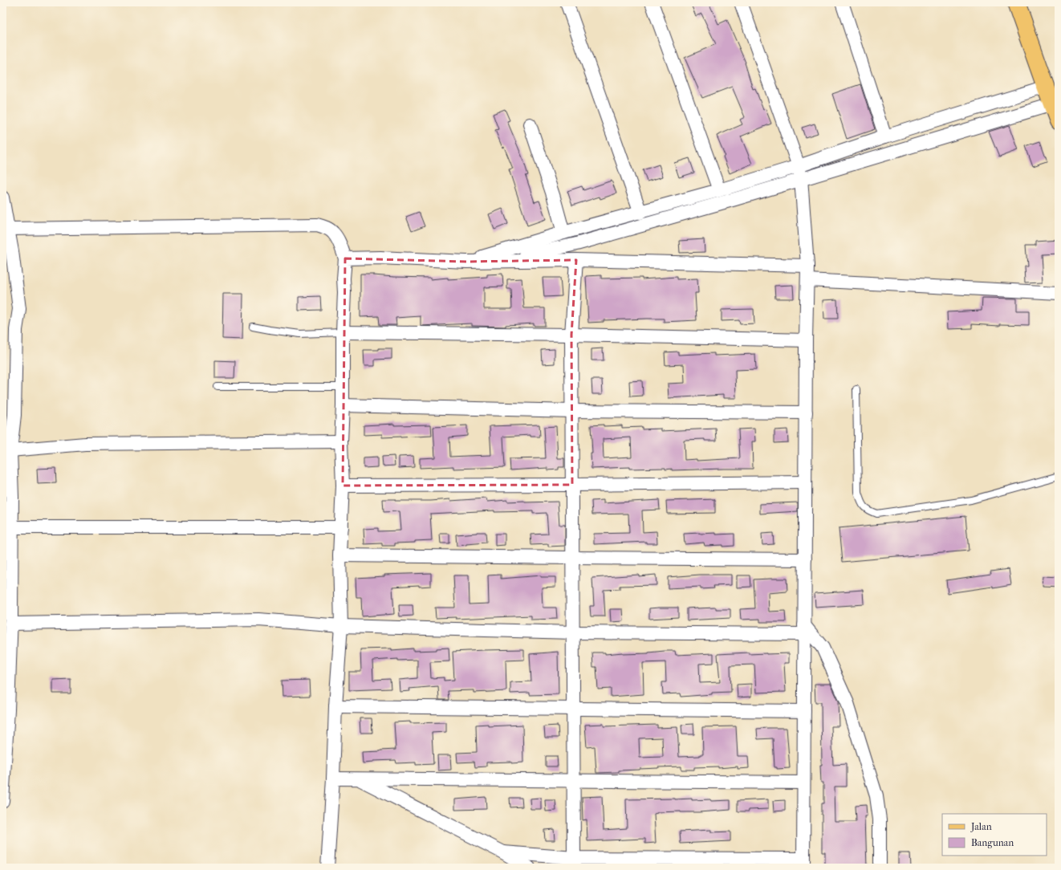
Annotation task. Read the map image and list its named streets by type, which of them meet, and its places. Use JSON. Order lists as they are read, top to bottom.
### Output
{
  "legend": ["Jalan", "Bangunan"]
}
